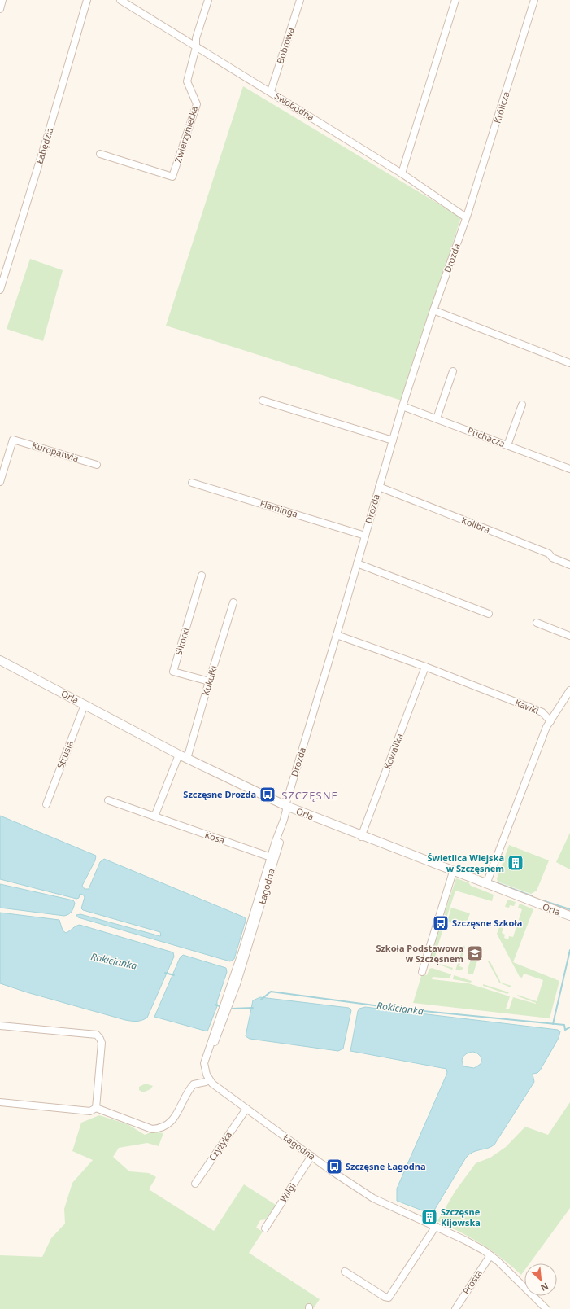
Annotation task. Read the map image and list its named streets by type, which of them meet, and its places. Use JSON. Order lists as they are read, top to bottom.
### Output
{
  "streets": {
    "street": [
      "Bobrowa",
      "Swobodna",
      "Królicza",
      "Zwierzyniecka",
      "Łabędzia",
      "Drozda",
      "Puchacza",
      "Kuropatwia",
      "Flaminga",
      "Kolibra",
      "Sikorki",
      "Kukułki",
      "Orla",
      "Kawki",
      "Kowalika",
      "Strusia",
      "Kosa",
      "Łagodna",
      "Czyżyka",
      "Wilgi",
      "Prosta"
    ]
  },
  "crossings": [
    ["Bobrowa", "Swobodna"],
    ["Swobodna", "Królicza"],
    ["Swobodna", "Zwierzyniecka"],
    ["Swobodna", "Drozda"],
    ["Królicza", "Drozda"],
    ["Drozda", "Puchacza"],
    ["Drozda", "Flaminga"],
    ["Drozda", "Kolibra"],
    ["Drozda", "Orla"],
    ["Drozda", "Kawki"],
    ["Drozda", "Łagodna"],
    ["Sikorki", "Kukułki"],
    ["Kukułki", "Orla"],
    ["Orla", "Kowalika"],
    ["Orla", "Strusia"],
    ["Orla", "Łagodna"],
    ["Kawki", "Kowalika"],
    ["Kosa", "Łagodna"],
    ["Łagodna", "Czyżyka"],
    ["Łagodna", "Wilgi"],
    ["Łagodna", "Prosta"]
  ],
  "districts": ["SZCZĘSNE"],
  "water": ["Rokicianka"],
  "places": {
    "bus stop": ["Szczęsne Drozda", "Szczęsne Szkoła", "Szczęsne Łagodna"],
    "building": ["Świetlica Wiejska w Szczęsnem", "Szczęsne Kijowska"],
    "school or university": ["Szkoła Podstawowa w Szczęsnem"]
  },
  "north": "bottom right"
}
